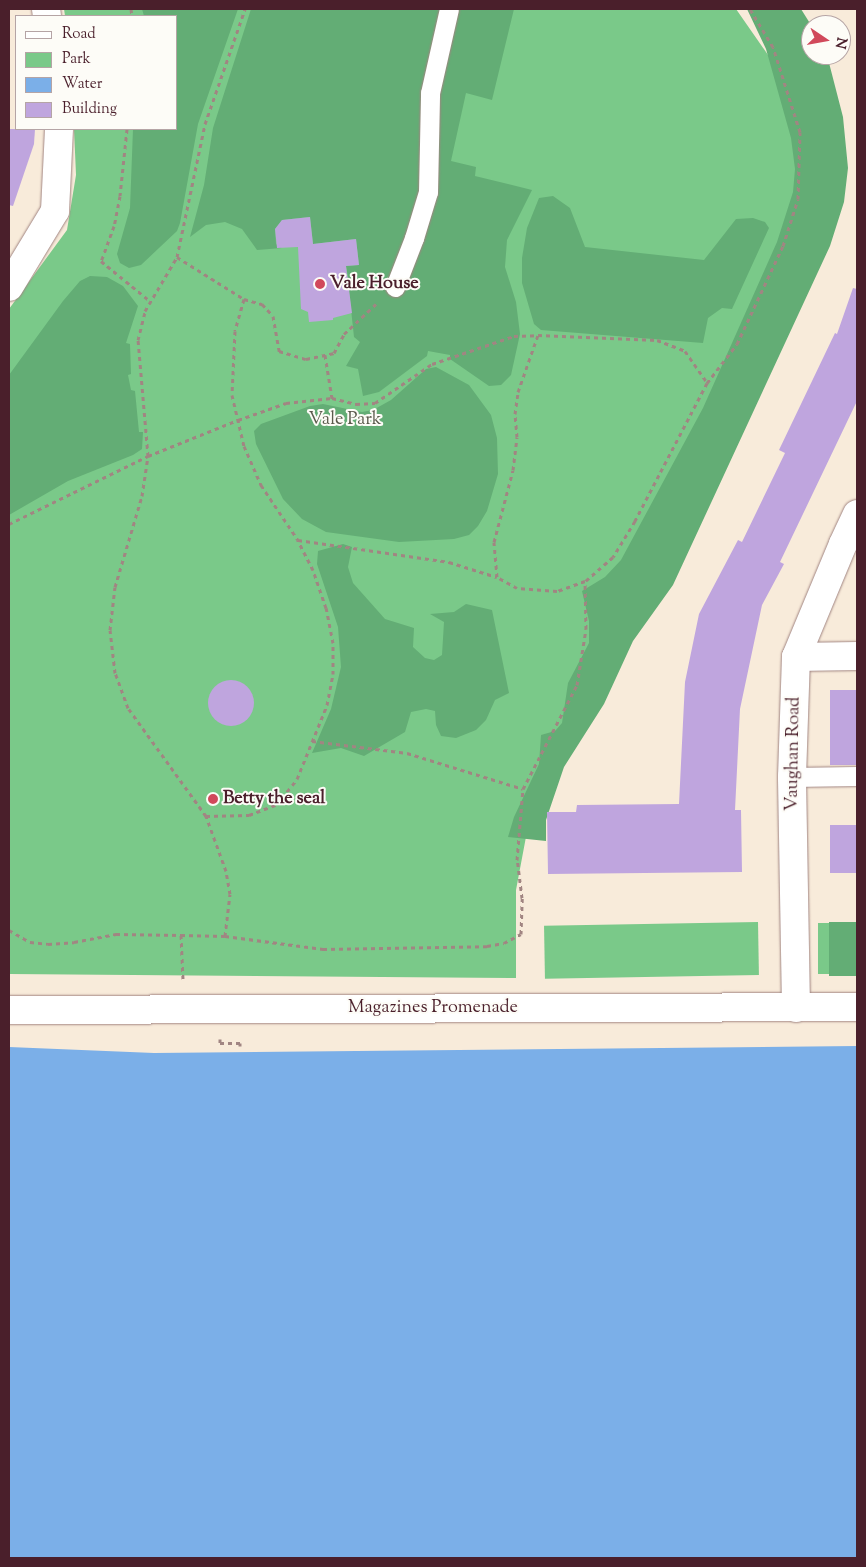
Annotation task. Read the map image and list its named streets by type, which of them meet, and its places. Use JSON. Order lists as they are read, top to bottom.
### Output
{
  "streets": {
    "street": ["Vaughan Road", "Magazines Promenade"]
  },
  "crossings": [
    ["Vaughan Road", "Magazines Promenade"]
  ],
  "parks": ["Vale Park"],
  "places": ["Vale House", "Betty the seal"],
  "legend": [
    "Road",
    "Park",
    "Water",
    "Building"
  ],
  "north": "right"
}
